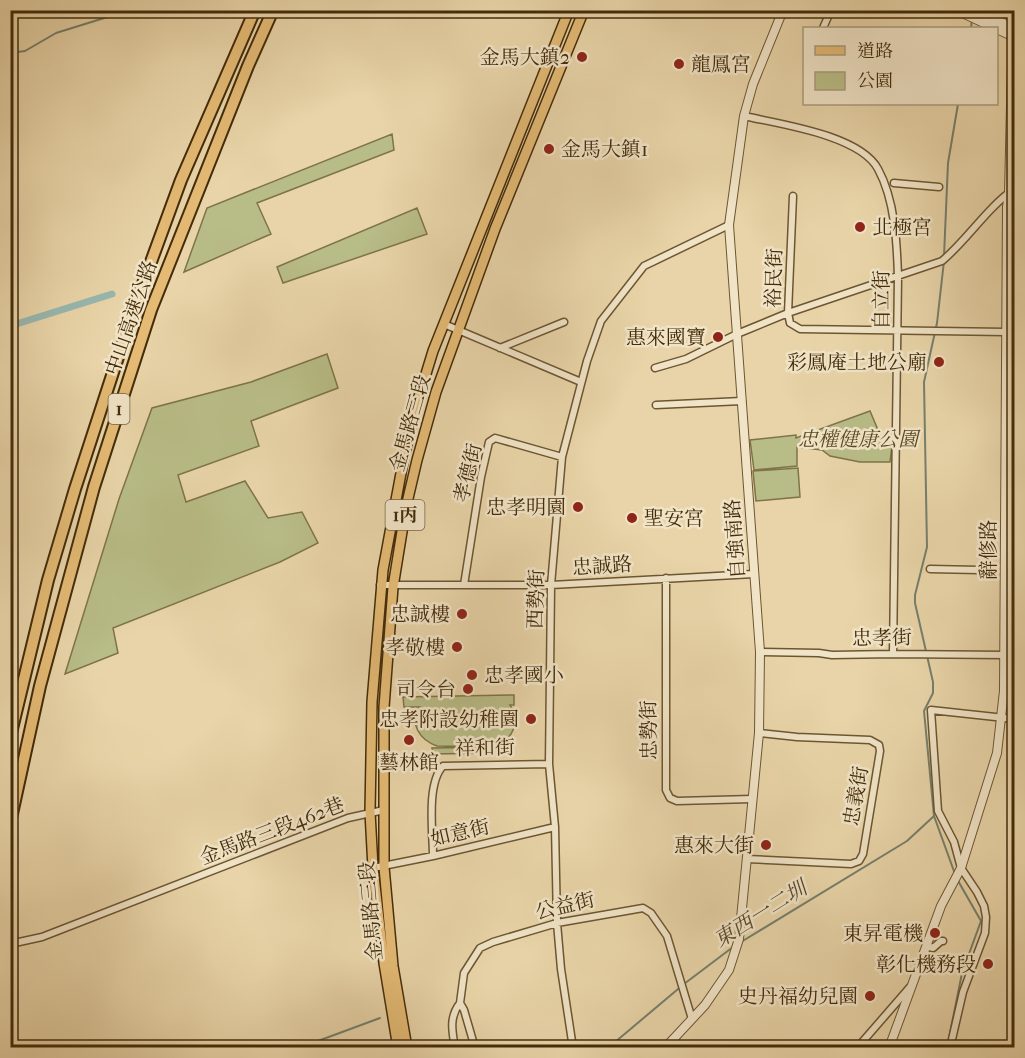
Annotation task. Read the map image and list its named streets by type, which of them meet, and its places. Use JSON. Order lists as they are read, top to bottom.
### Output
{
  "streets": {
    "highway": ["中山高速公路", "1"],
    "main road": ["金馬路三段", "1丙"],
    "street": [
      "裕民街",
      "自立街",
      "孝德街",
      "自強南路",
      "辭修路",
      "忠誠路",
      "西勢街",
      "忠孝街",
      "忠勢街",
      "祥和街",
      "忠義街",
      "金馬路三段462巷",
      "如意街",
      "公益街"
    ]
  },
  "crossings": [
    ["裕民街", "自立街"],
    ["裕民街", "辭修路"],
    ["自立街", "自強南路"],
    ["自立街", "忠孝街"],
    ["金馬路三段", "忠誠路"],
    ["金馬路三段", "金馬路三段462巷"],
    ["金馬路三段", "如意街"],
    ["孝德街", "忠誠路"],
    ["孝德街", "西勢街"],
    ["自強南路", "忠誠路"],
    ["自強南路", "西勢街"],
    ["自強南路", "忠孝街"],
    ["自強南路", "忠勢街"],
    ["自強南路", "忠義街"],
    ["自強南路", "公益街"],
    ["辭修路", "忠孝街"],
    ["忠誠路", "西勢街"],
    ["忠誠路", "忠勢街"],
    ["西勢街", "祥和街"],
    ["西勢街", "如意街"],
    ["西勢街", "公益街"],
    ["祥和街", "如意街"]
  ],
  "water": ["東西一二圳"],
  "parks": ["忠權健康公園"],
  "places": [
    "金馬大鎮2",
    "龍鳳宮",
    "金馬大鎮1",
    "北極宮",
    "惠來國寶",
    "彩鳳庵土地公廟",
    "忠孝明園",
    "聖安宮",
    "忠誠樓",
    "孝敬樓",
    "忠孝國小",
    "司令台",
    "忠孝附設幼稚園",
    "藝林館",
    "惠來大街",
    "東昇電機",
    "彰化機務段",
    "史丹福幼兒園"
  ],
  "legend": ["道路", "公園"]
}
